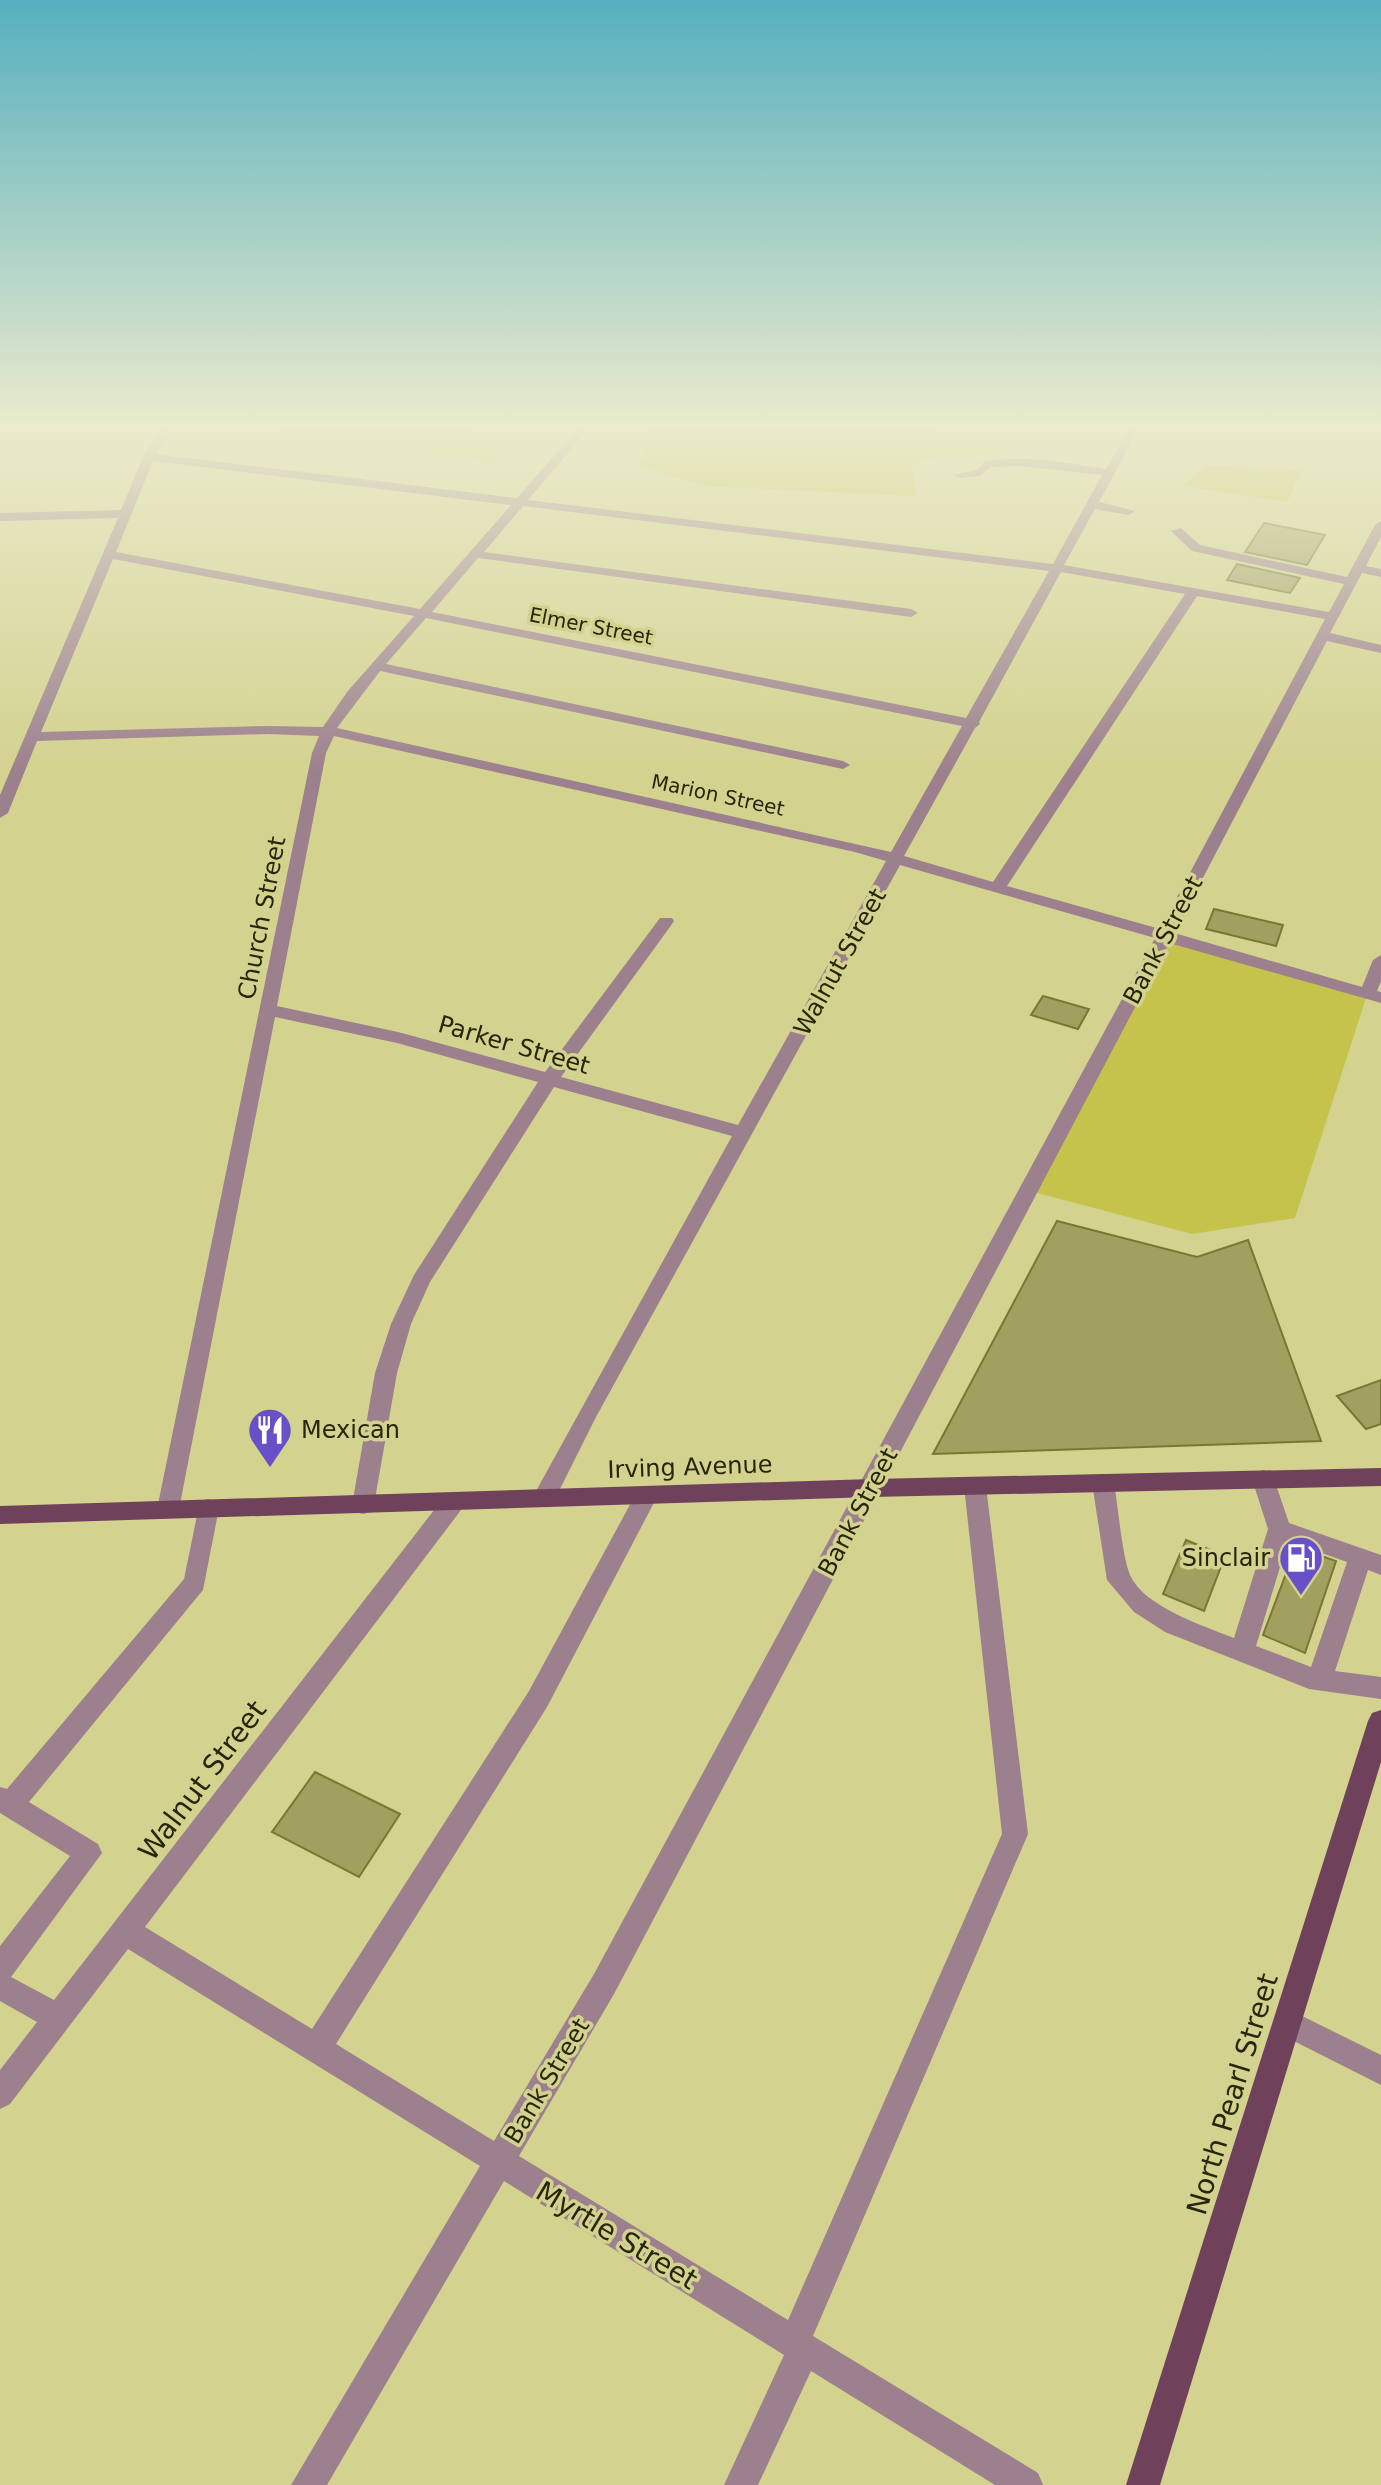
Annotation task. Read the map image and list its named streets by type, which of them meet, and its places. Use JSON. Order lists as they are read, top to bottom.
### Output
{
  "streets": {
    "main road": ["Irving Avenue", "North Pearl Street"],
    "street": [
      "Elmer Street",
      "Marion Street",
      "Church Street",
      "Bank Street",
      "Walnut Street",
      "Parker Street",
      "Myrtle Street"
    ]
  },
  "crossings": [
    ["Elmer Street", "Church Street"],
    ["Elmer Street", "Walnut Street"],
    ["Marion Street", "Church Street"],
    ["Marion Street", "Bank Street"],
    ["Marion Street", "Walnut Street"],
    ["Church Street", "Parker Street"],
    ["Church Street", "Irving Avenue"],
    ["Bank Street", "Irving Avenue"],
    ["Bank Street", "Myrtle Street"],
    ["Walnut Street", "Parker Street"],
    ["Walnut Street", "Irving Avenue"],
    ["Walnut Street", "Myrtle Street"]
  ],
  "places": {
    "restaurant": ["Mexican"],
    "fuel station": ["Sinclair"]
  }
}
